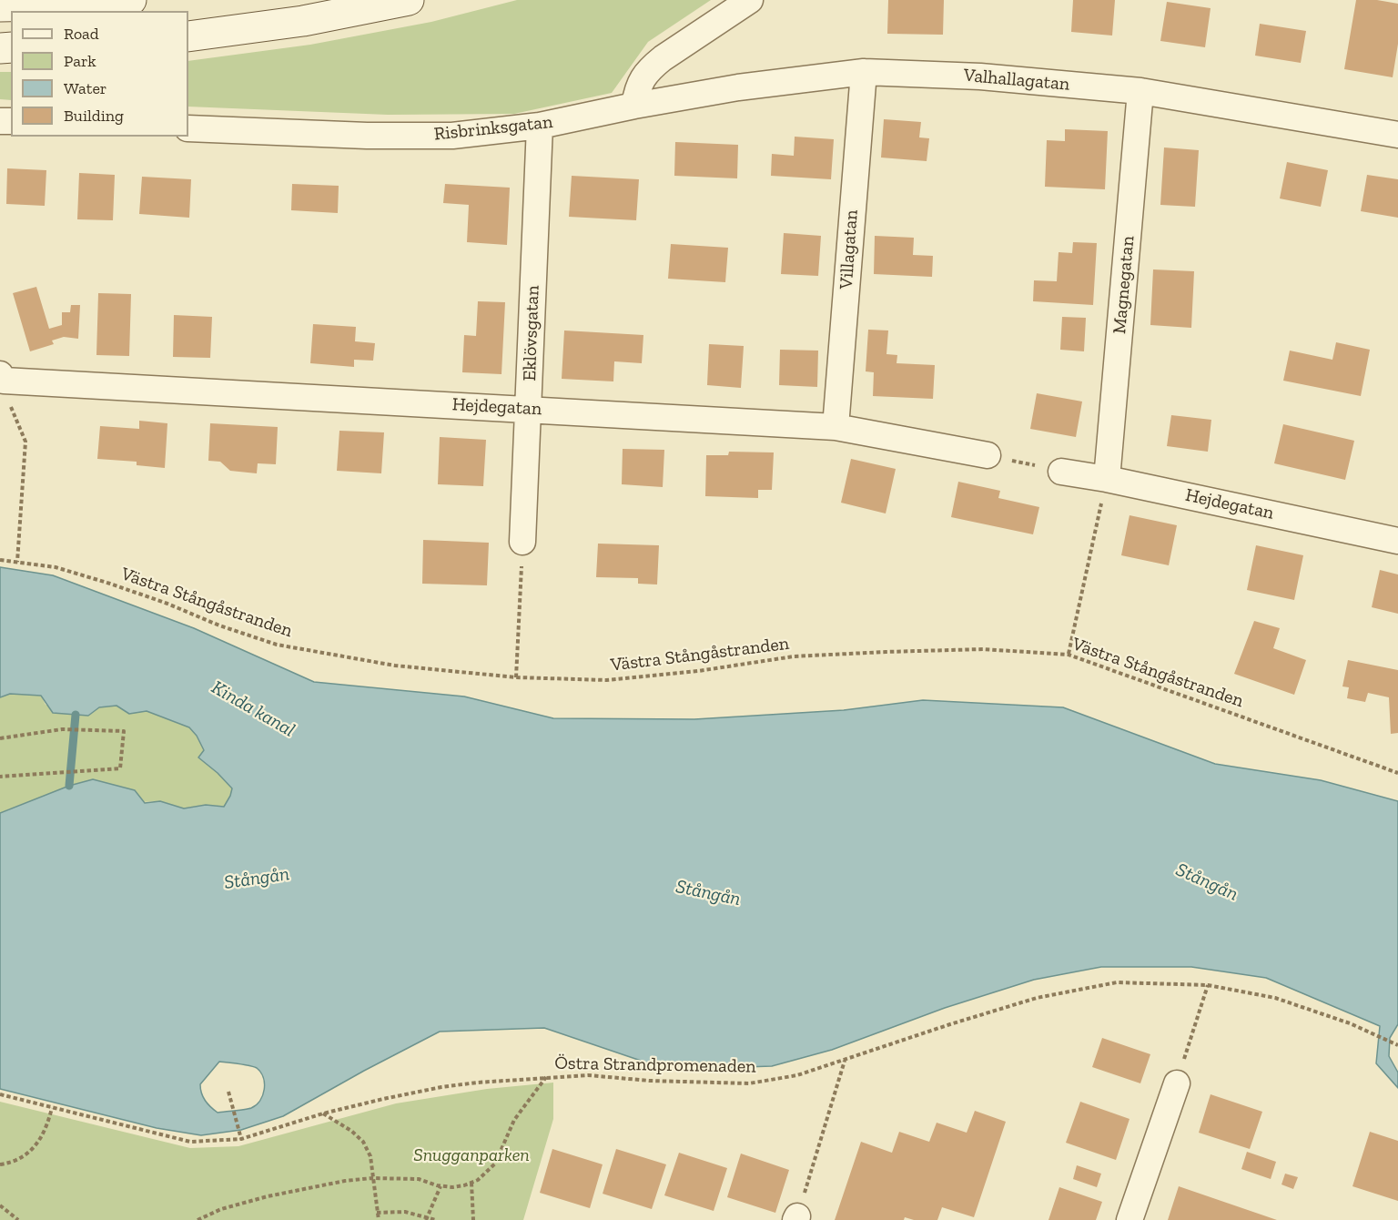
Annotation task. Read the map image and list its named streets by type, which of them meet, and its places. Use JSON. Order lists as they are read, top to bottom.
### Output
{
  "streets": {
    "street": [
      "Valhallagatan",
      "Risbrinksgatan",
      "Villagatan",
      "Magnegatan",
      "Eklövsgatan",
      "Hejdegatan"
    ],
    "path": ["Västra Stångåstranden", "Östra Strandpromenaden"]
  },
  "crossings": [
    ["Valhallagatan", "Risbrinksgatan"],
    ["Valhallagatan", "Villagatan"],
    ["Valhallagatan", "Magnegatan"],
    ["Risbrinksgatan", "Eklövsgatan"],
    ["Villagatan", "Hejdegatan"],
    ["Magnegatan", "Hejdegatan"],
    ["Eklövsgatan", "Hejdegatan"]
  ],
  "water": ["Kinda kanal", "Stångån"],
  "parks": ["Snugganparken"],
  "legend": [
    "Road",
    "Park",
    "Water",
    "Building"
  ]
}
